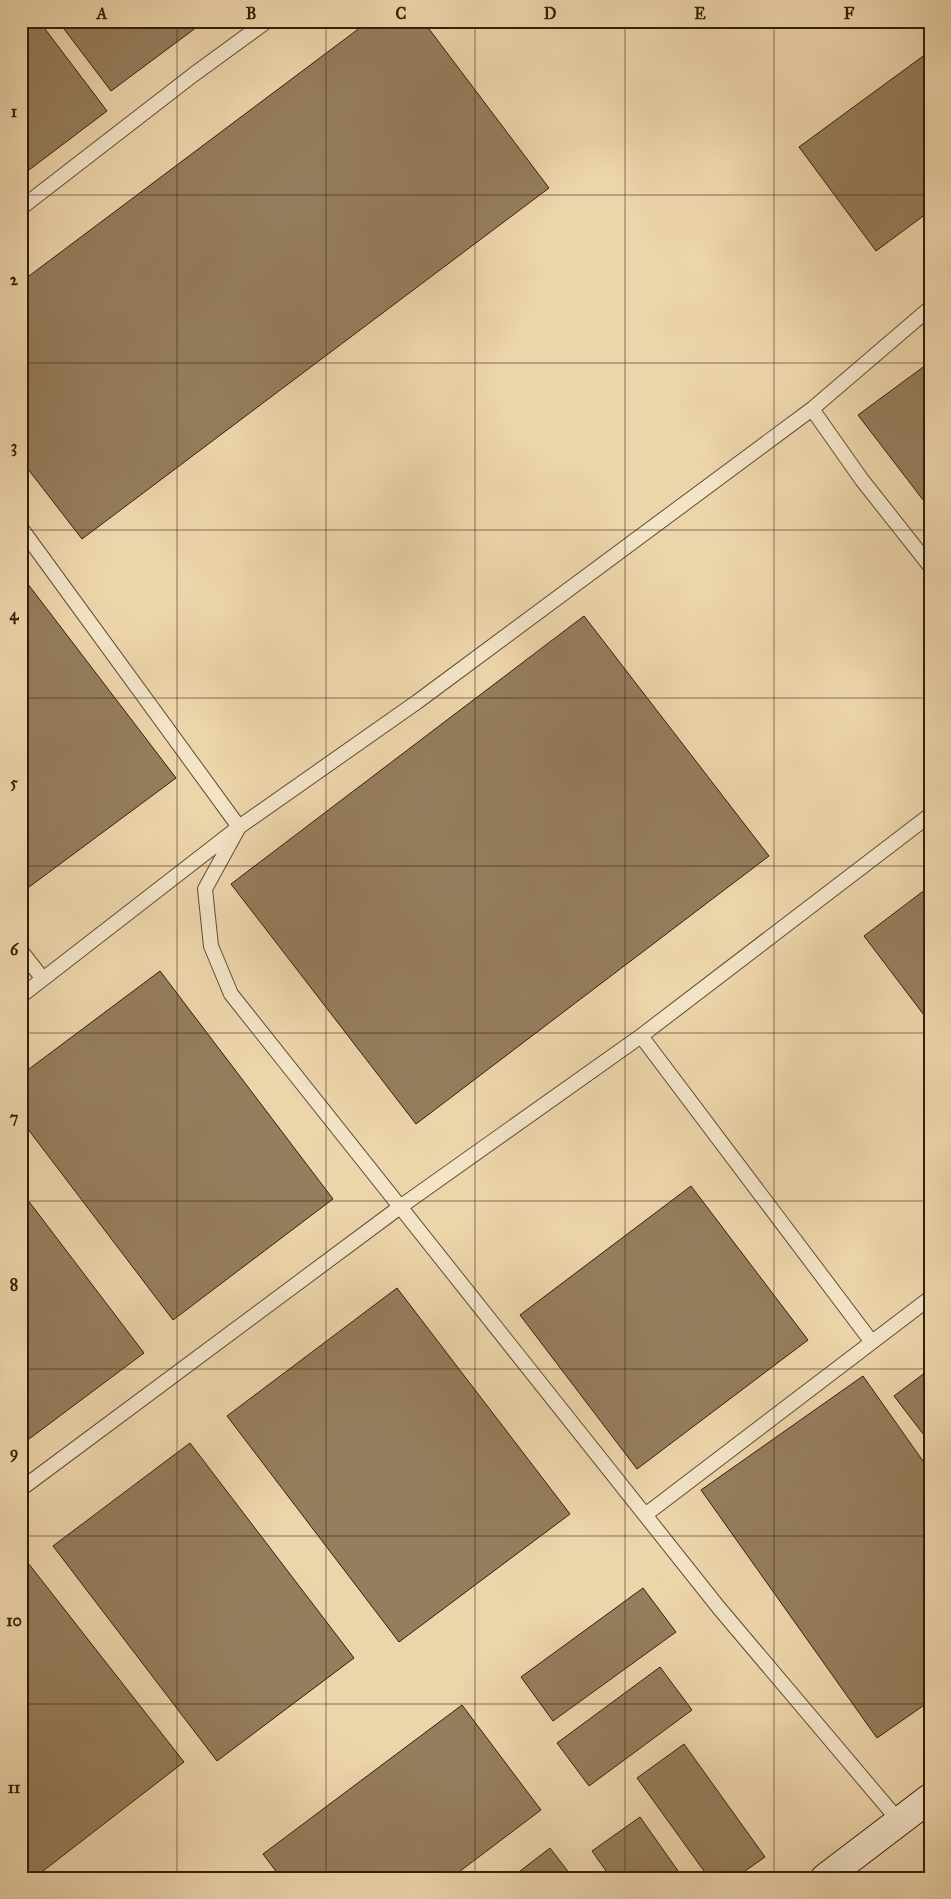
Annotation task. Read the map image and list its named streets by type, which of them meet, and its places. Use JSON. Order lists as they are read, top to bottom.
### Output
{
  "grid": {
    "columns": [
      "A",
      "B",
      "C",
      "D",
      "E",
      "F"
    ],
    "rows": [
      "1",
      "2",
      "3",
      "4",
      "5",
      "6",
      "7",
      "8",
      "9",
      "10",
      "11"
    ]
  }
}
